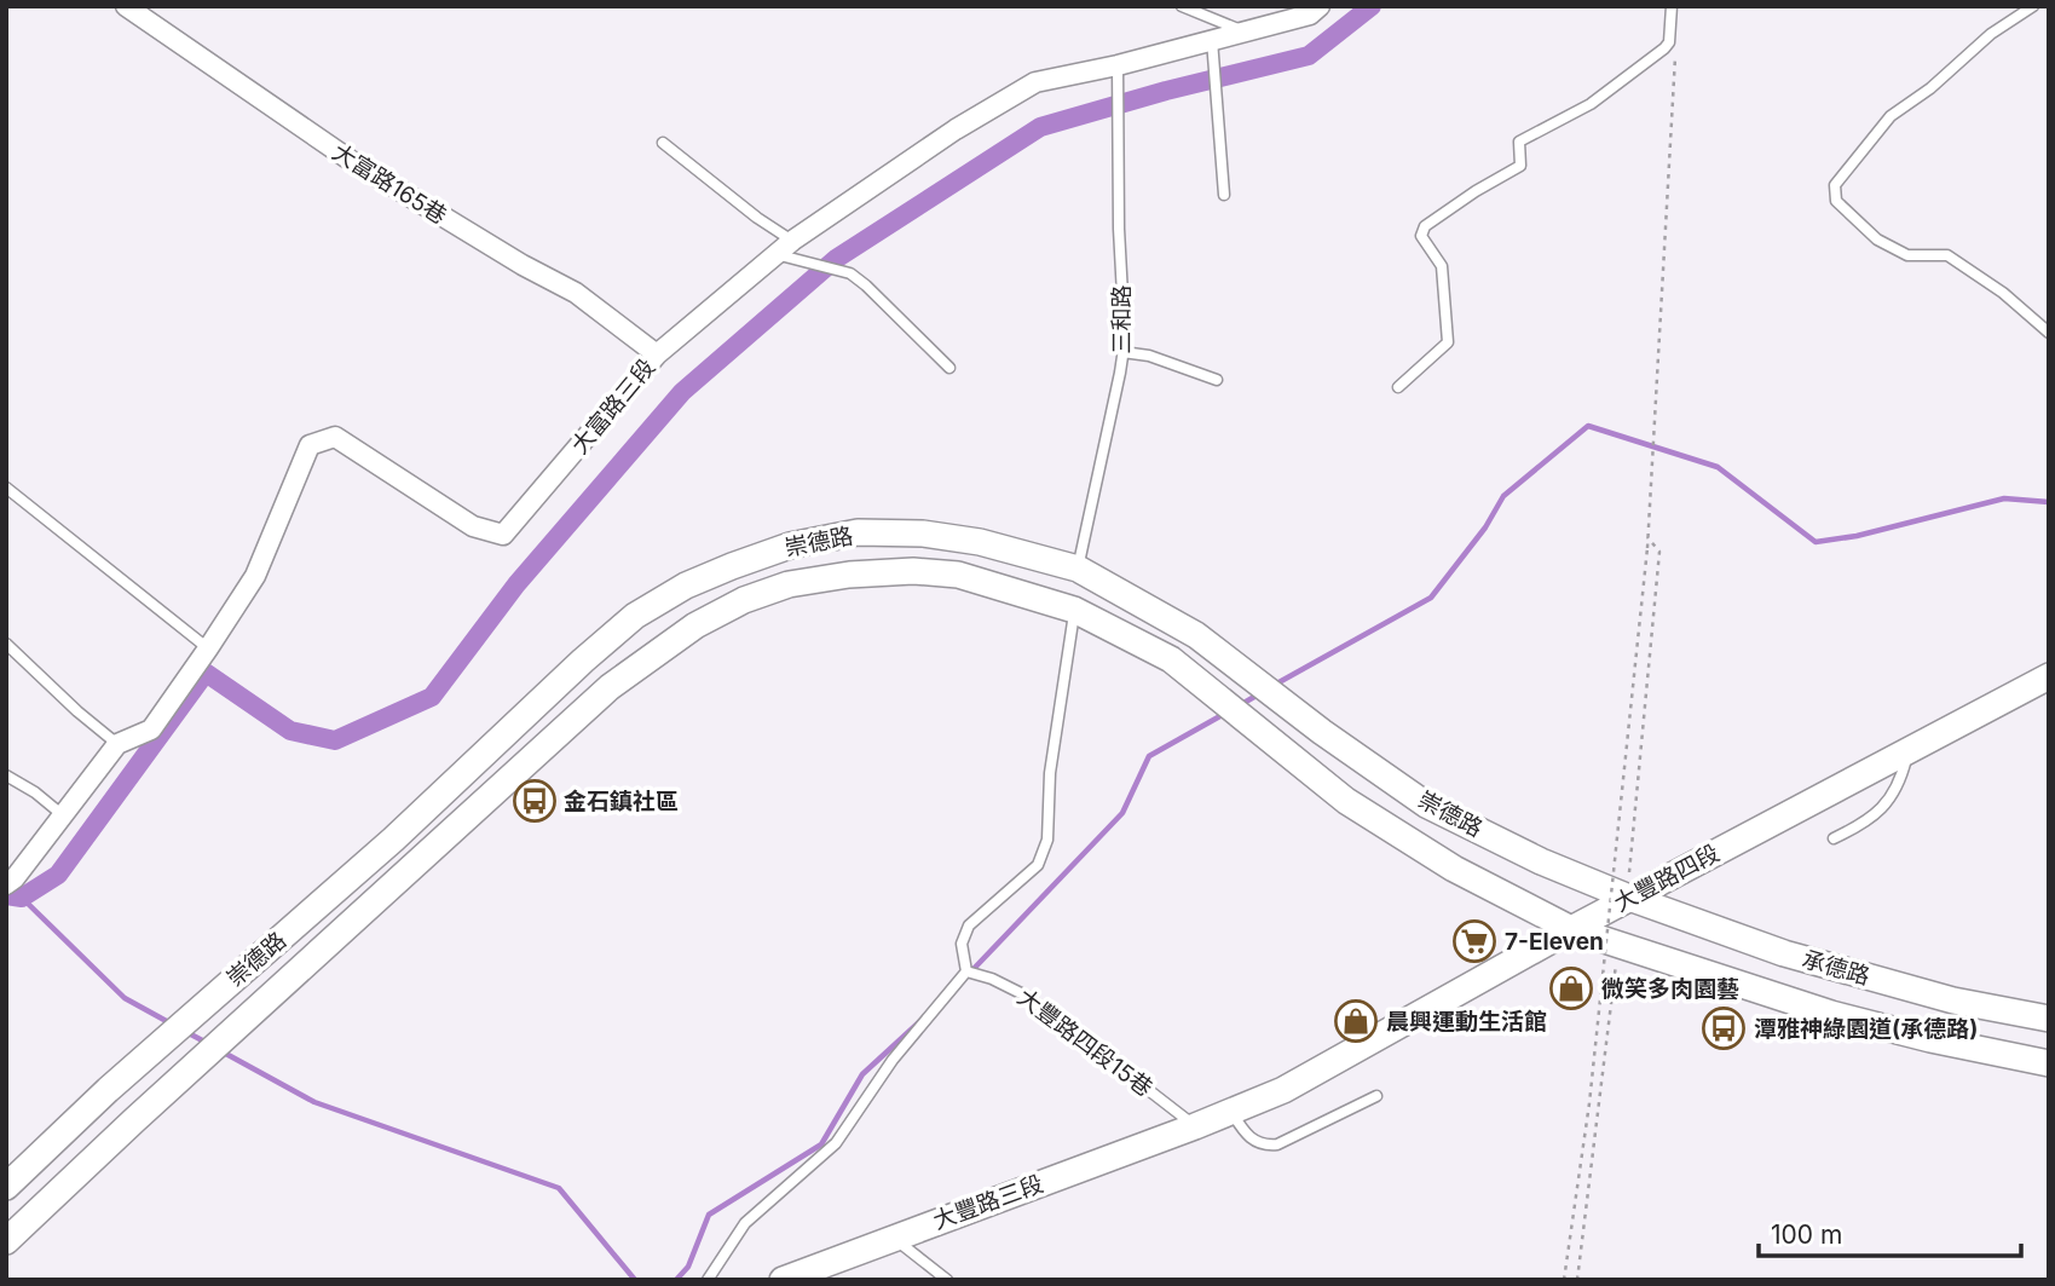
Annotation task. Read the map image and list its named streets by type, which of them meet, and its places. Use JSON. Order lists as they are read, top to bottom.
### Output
{
  "streets": {
    "street": [
      "大富路165巷",
      "大富路三段",
      "崇德路",
      "大豐路四段",
      "承德路",
      "大豐路三段"
    ],
    "lane": ["三和路", "大豐路四段15巷"]
  },
  "crossings": [
    ["大富路165巷", "大富路三段"],
    ["三和路", "大富路三段"],
    ["三和路", "崇德路"],
    ["崇德路", "大豐路四段"],
    ["崇德路", "承德路"],
    ["大豐路四段", "承德路"],
    ["大豐路四段", "大豐路四段15巷"],
    ["大豐路四段", "大豐路三段"],
    ["大豐路四段15巷", "大豐路三段"]
  ],
  "places": {
    "bus stop": ["金石鎮社區", "潭雅神綠園道(承德路)"],
    "supermarket": ["7-Eleven"],
    "shop": ["微笑多肉園藝", "晨興運動生活館"]
  },
  "scale_bar": "100 m"
}
